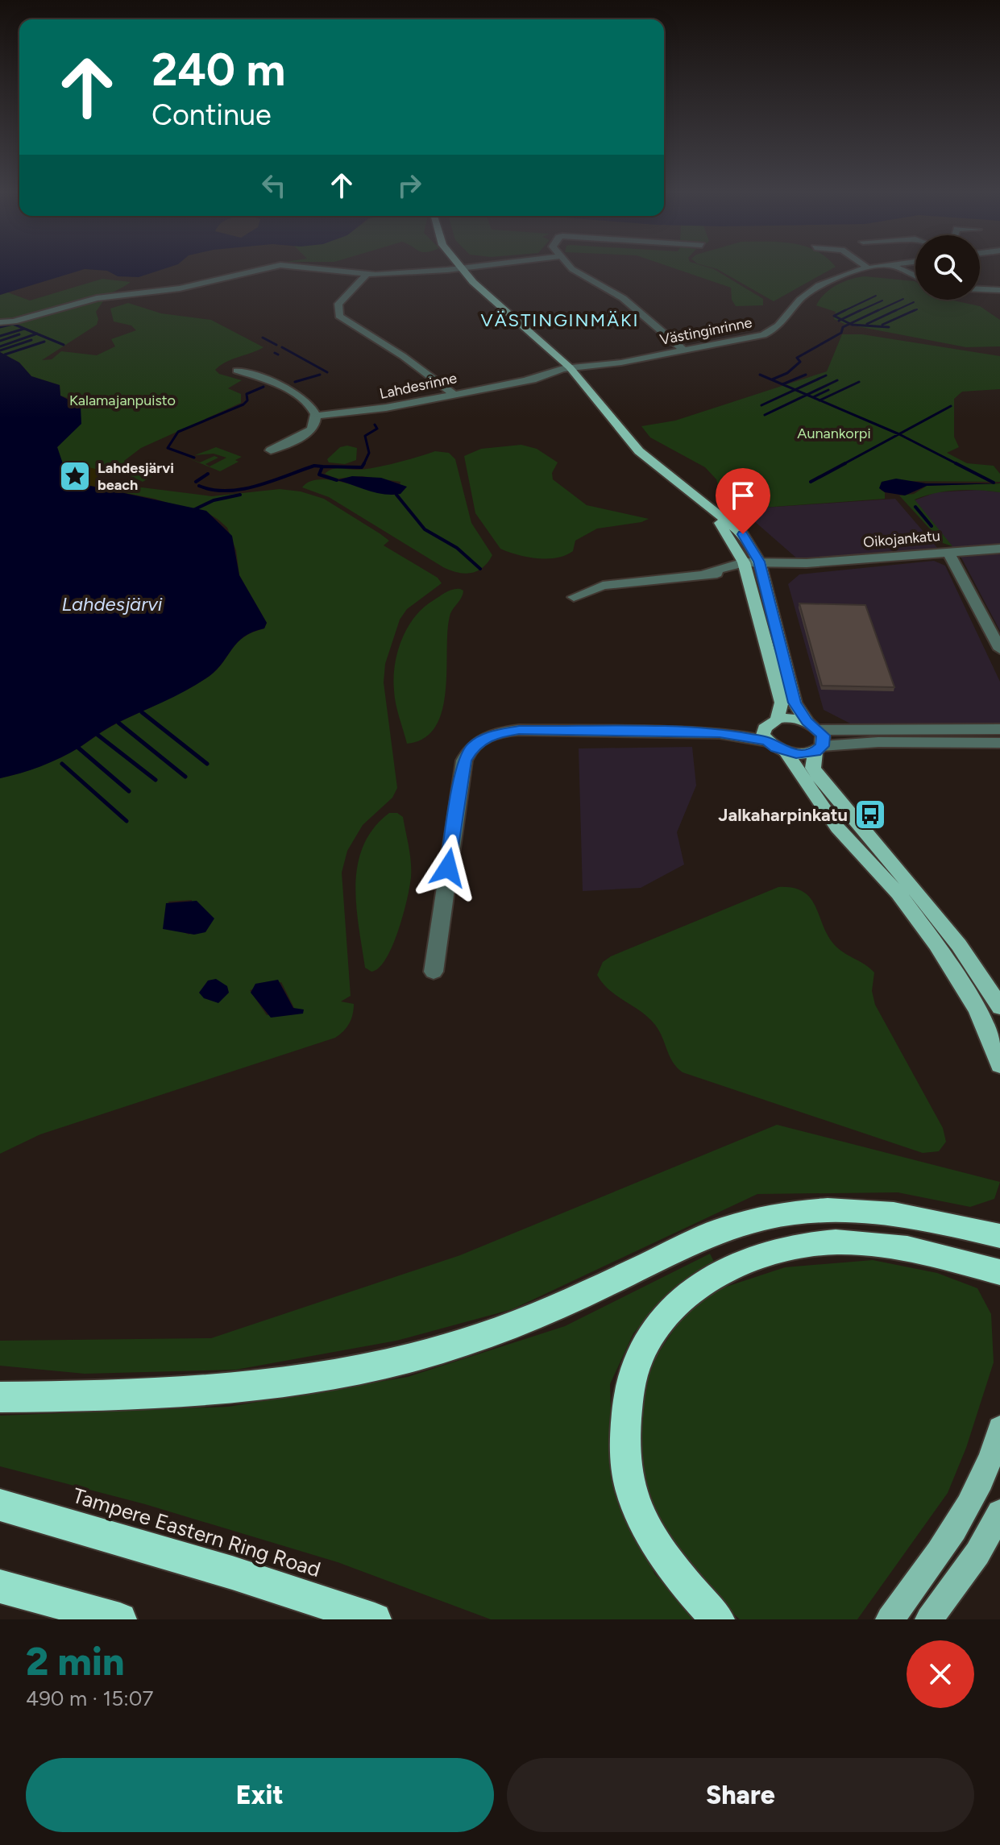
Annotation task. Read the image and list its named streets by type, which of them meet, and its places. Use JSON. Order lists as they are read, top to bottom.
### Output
{
  "streets": {
    "highway": ["Tampere Eastern Ring Road"],
    "street": ["Västinginrinne", "Lahdesrinne", "Oikojankatu"]
  },
  "crossings": [
    ["Västinginrinne", "Lahdesrinne"]
  ],
  "districts": ["VÄSTINGINMÄKI"],
  "water": ["Lahdesjärvi"],
  "parks": ["Kalamajanpuisto", "Aunankorpi"],
  "places": {
    "place": ["Lahdesjärvi beach"],
    "bus stop": ["Jalkaharpinkatu"]
  },
  "page": {
    "turn": ["240 m", "Continue"],
    "heading": ["2 min", "490 m · 15:07"],
    "buttons": ["Exit", "Share"]
  }
}
